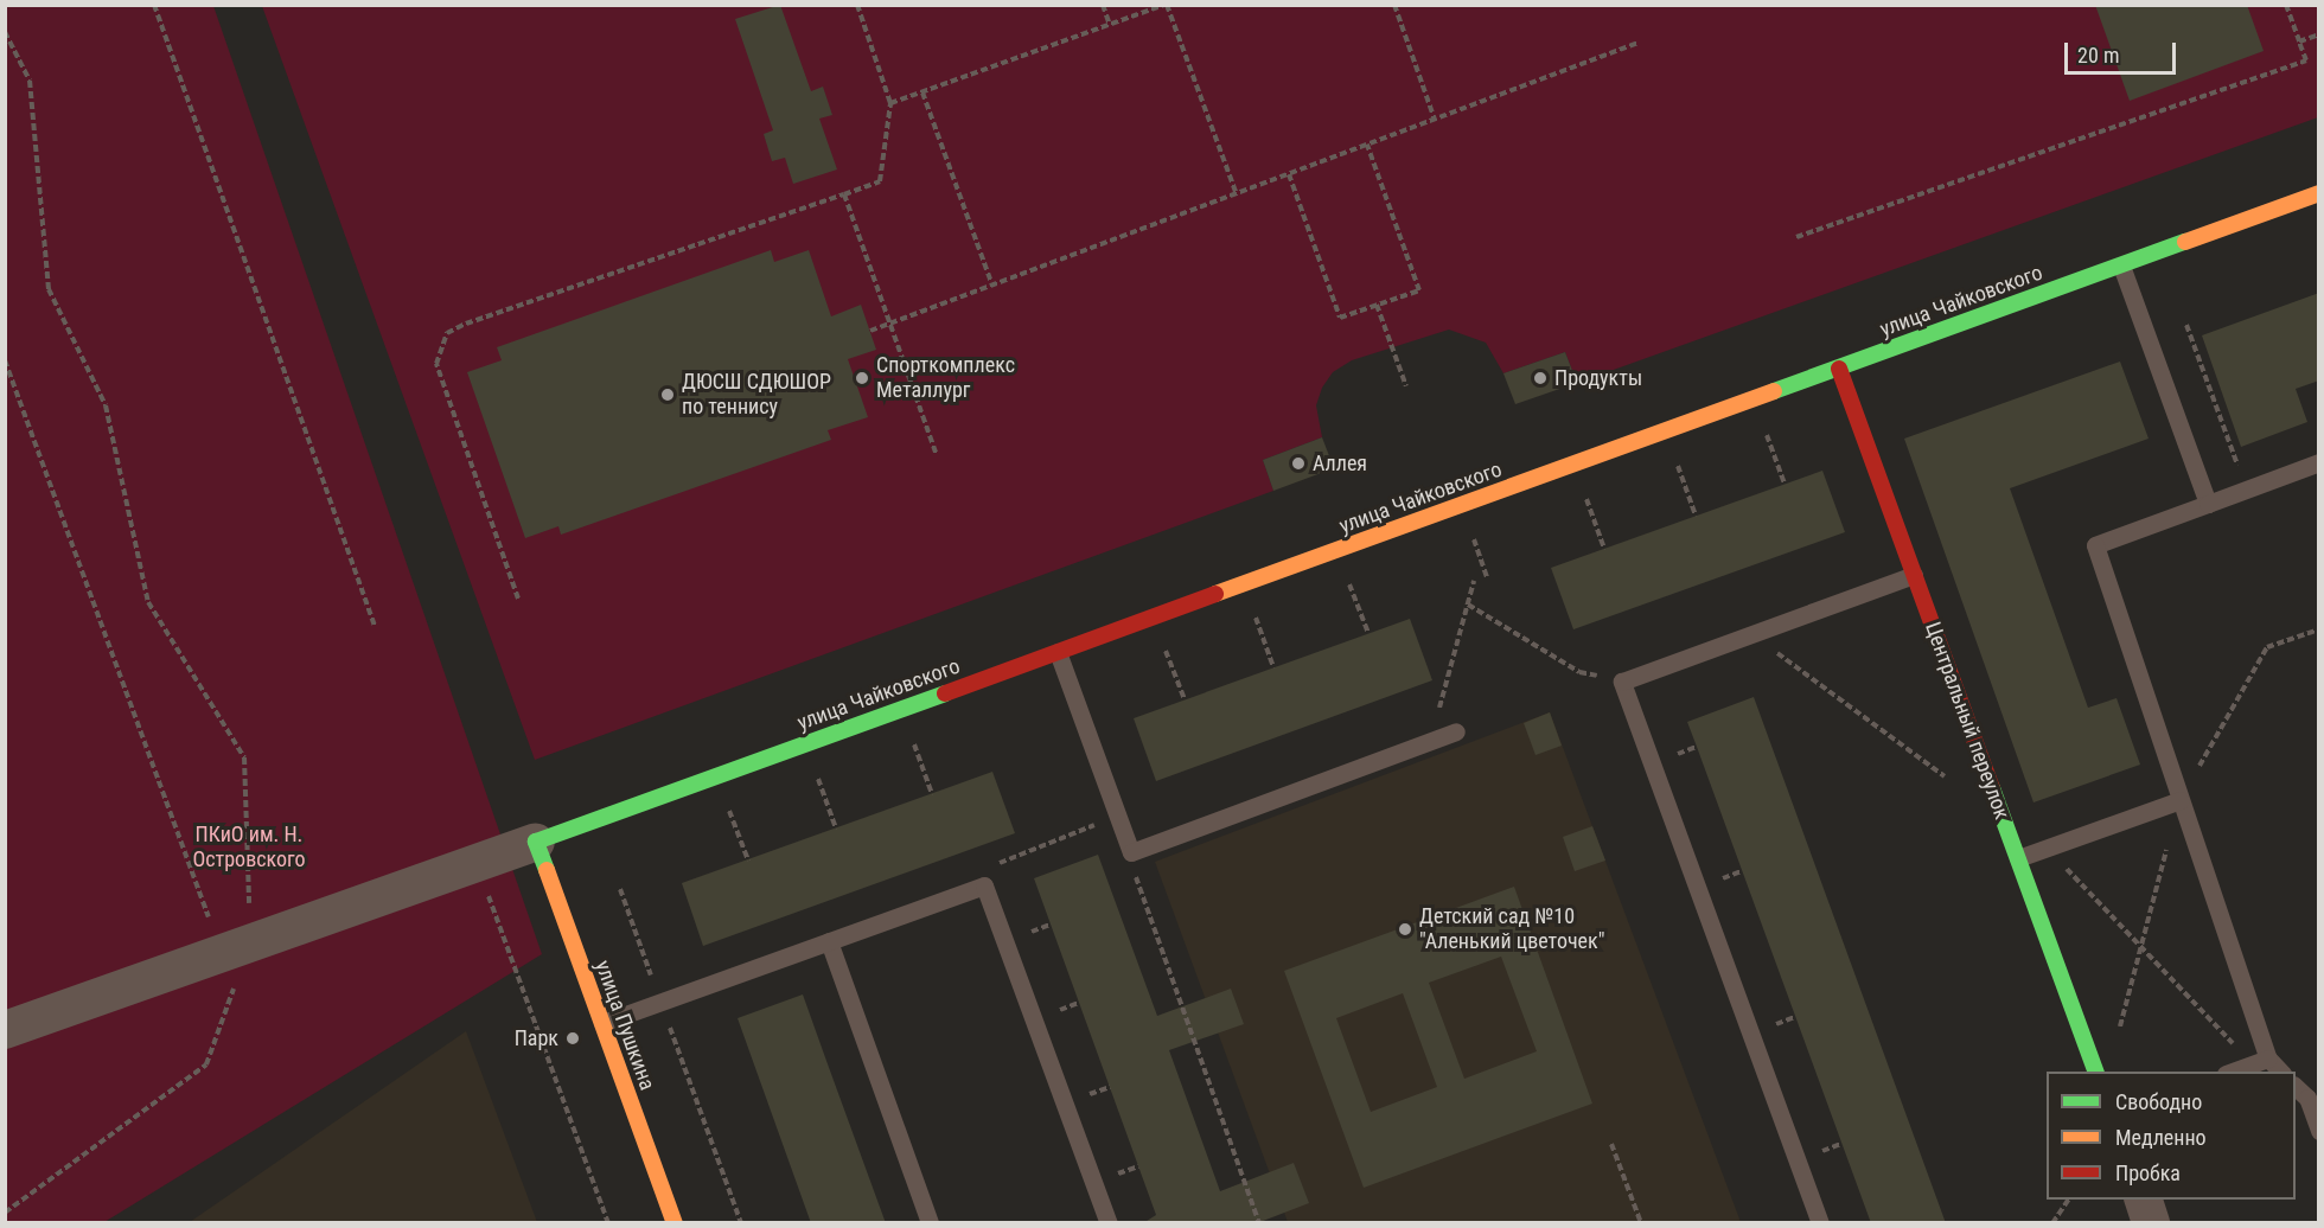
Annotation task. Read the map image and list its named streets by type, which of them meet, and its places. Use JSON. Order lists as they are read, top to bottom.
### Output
{
  "streets": {
    "main road": ["улица Чайковского", "Центральный переулок", "улица Пушкина"]
  },
  "crossings": [
    ["улица Чайковского", "Центральный переулок"],
    ["улица Чайковского", "улица Пушкина"]
  ],
  "parks": ["ПКиО им. Н. Островского"],
  "places": [
    "Спорткомплекс Металлург",
    "Продукты",
    "ДЮСШ СДЮШОР по теннису",
    "Аллея",
    "Детский сад №10 \"Аленький цветочек\"",
    "Парк"
  ],
  "legend": ["Свободно", "Медленно", "Пробка"],
  "scale_bar": "20 m"
}
